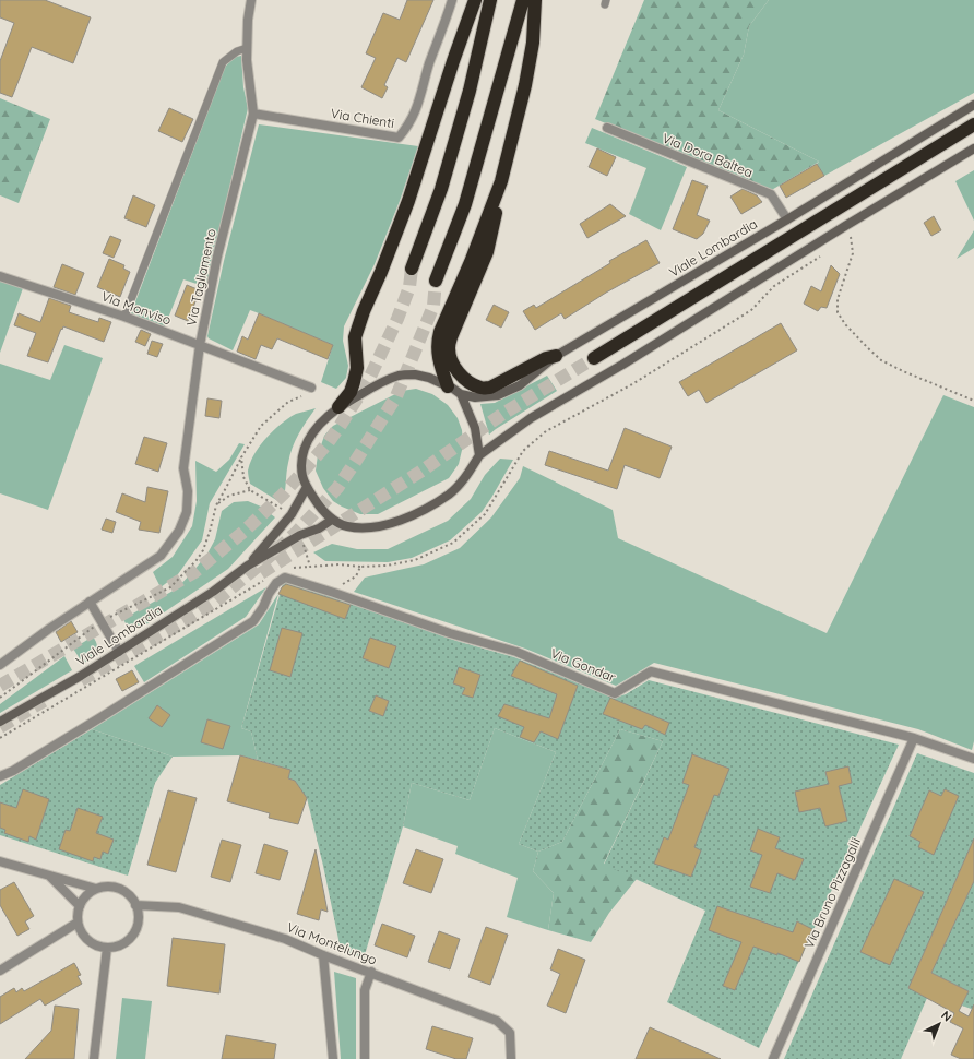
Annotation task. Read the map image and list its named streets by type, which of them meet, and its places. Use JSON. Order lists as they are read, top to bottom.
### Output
{
  "streets": {
    "main road": ["Viale Lombardia"],
    "street": [
      "Via Chienti",
      "Via Dora Baltea",
      "Via Tagliamento",
      "Via Monviso",
      "Via Gondar",
      "Via Bruno Pizzagalli",
      "Via Montelungo"
    ]
  },
  "crossings": [
    ["Via Chienti", "Via Tagliamento"],
    ["Via Dora Baltea", "Viale Lombardia"],
    ["Via Tagliamento", "Via Monviso"],
    ["Via Gondar", "Via Bruno Pizzagalli"]
  ],
  "north": "top right"
}
